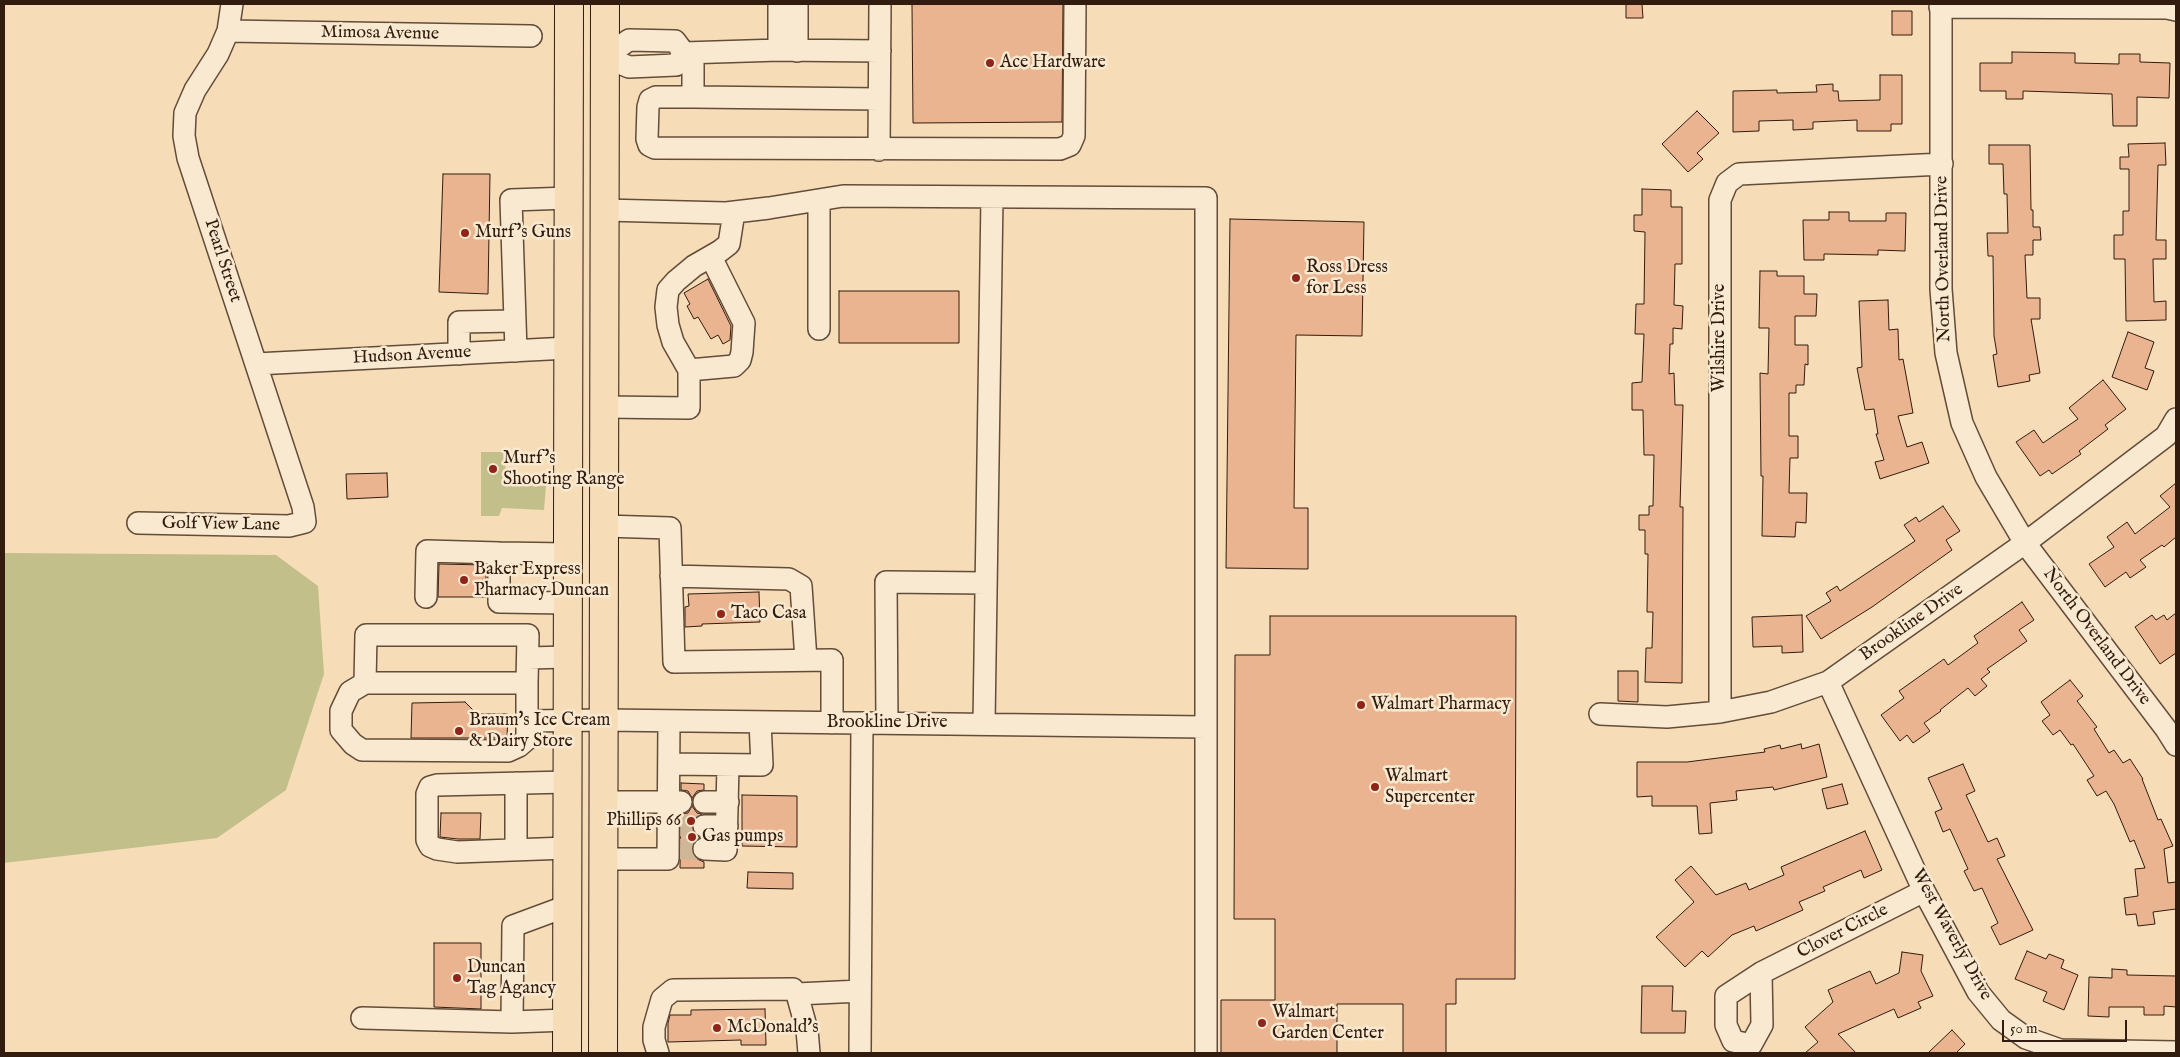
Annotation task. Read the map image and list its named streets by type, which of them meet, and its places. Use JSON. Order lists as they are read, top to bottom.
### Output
{
  "streets": {
    "street": [
      "Mimosa Avenue",
      "North Overland Drive",
      "Pearl Street",
      "Wilshire Drive",
      "Hudson Avenue",
      "Golf View Lane",
      "Brookline Drive",
      "Clover Circle",
      "West Waverly Drive"
    ]
  },
  "crossings": [
    ["Mimosa Avenue", "Pearl Street"],
    ["North Overland Drive", "Wilshire Drive"],
    ["North Overland Drive", "Brookline Drive"],
    ["Pearl Street", "Hudson Avenue"],
    ["Pearl Street", "Golf View Lane"],
    ["Wilshire Drive", "Brookline Drive"],
    ["Brookline Drive", "West Waverly Drive"],
    ["Clover Circle", "West Waverly Drive"]
  ],
  "places": [
    "Ace Hardware",
    "Murf's Guns",
    "Ross Dress for Less",
    "Murf's Shooting Range",
    "Baker Express Pharmacy Duncan",
    "Taco Casa",
    "Walmart Pharmacy",
    "Braum's Ice Cream & Dairy Store",
    "Walmart Supercenter",
    "Phillips 66",
    "Gas pumps",
    "Duncan Tag Agancy",
    "Walmart Garden Center",
    "McDonald's"
  ],
  "scale_bar": "50 m"
}
